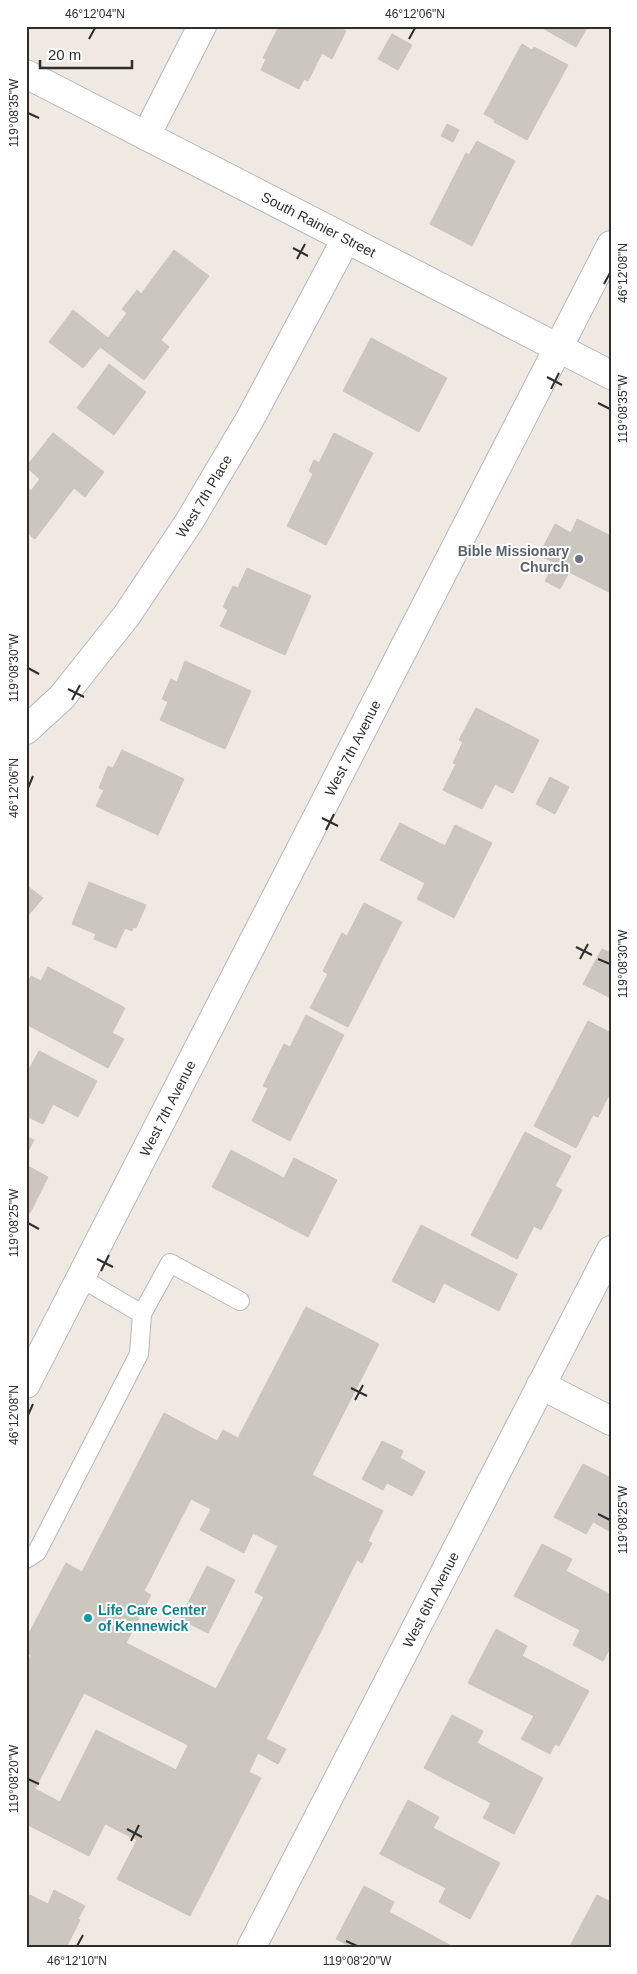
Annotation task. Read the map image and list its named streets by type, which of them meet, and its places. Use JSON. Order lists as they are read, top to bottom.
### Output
{
  "streets": {
    "street": [
      "South Rainier Street",
      "West 7th Place",
      "West 7th Avenue",
      "West 6th Avenue"
    ]
  },
  "crossings": [
    ["South Rainier Street", "West 7th Place"],
    ["South Rainier Street", "West 7th Avenue"]
  ],
  "places": ["Bible Missionary Church", "Life Care Center of Kennewick"],
  "scale_bar": "20 m",
  "coordinates": [
    "46°12'04\"N",
    "46°12'06\"N",
    "119°08'35\"W",
    "46°12'08\"N",
    "119°08'30\"W",
    "119°08'25\"W",
    "119°08'20\"W",
    "46°12'10\"N"
  ]
}
